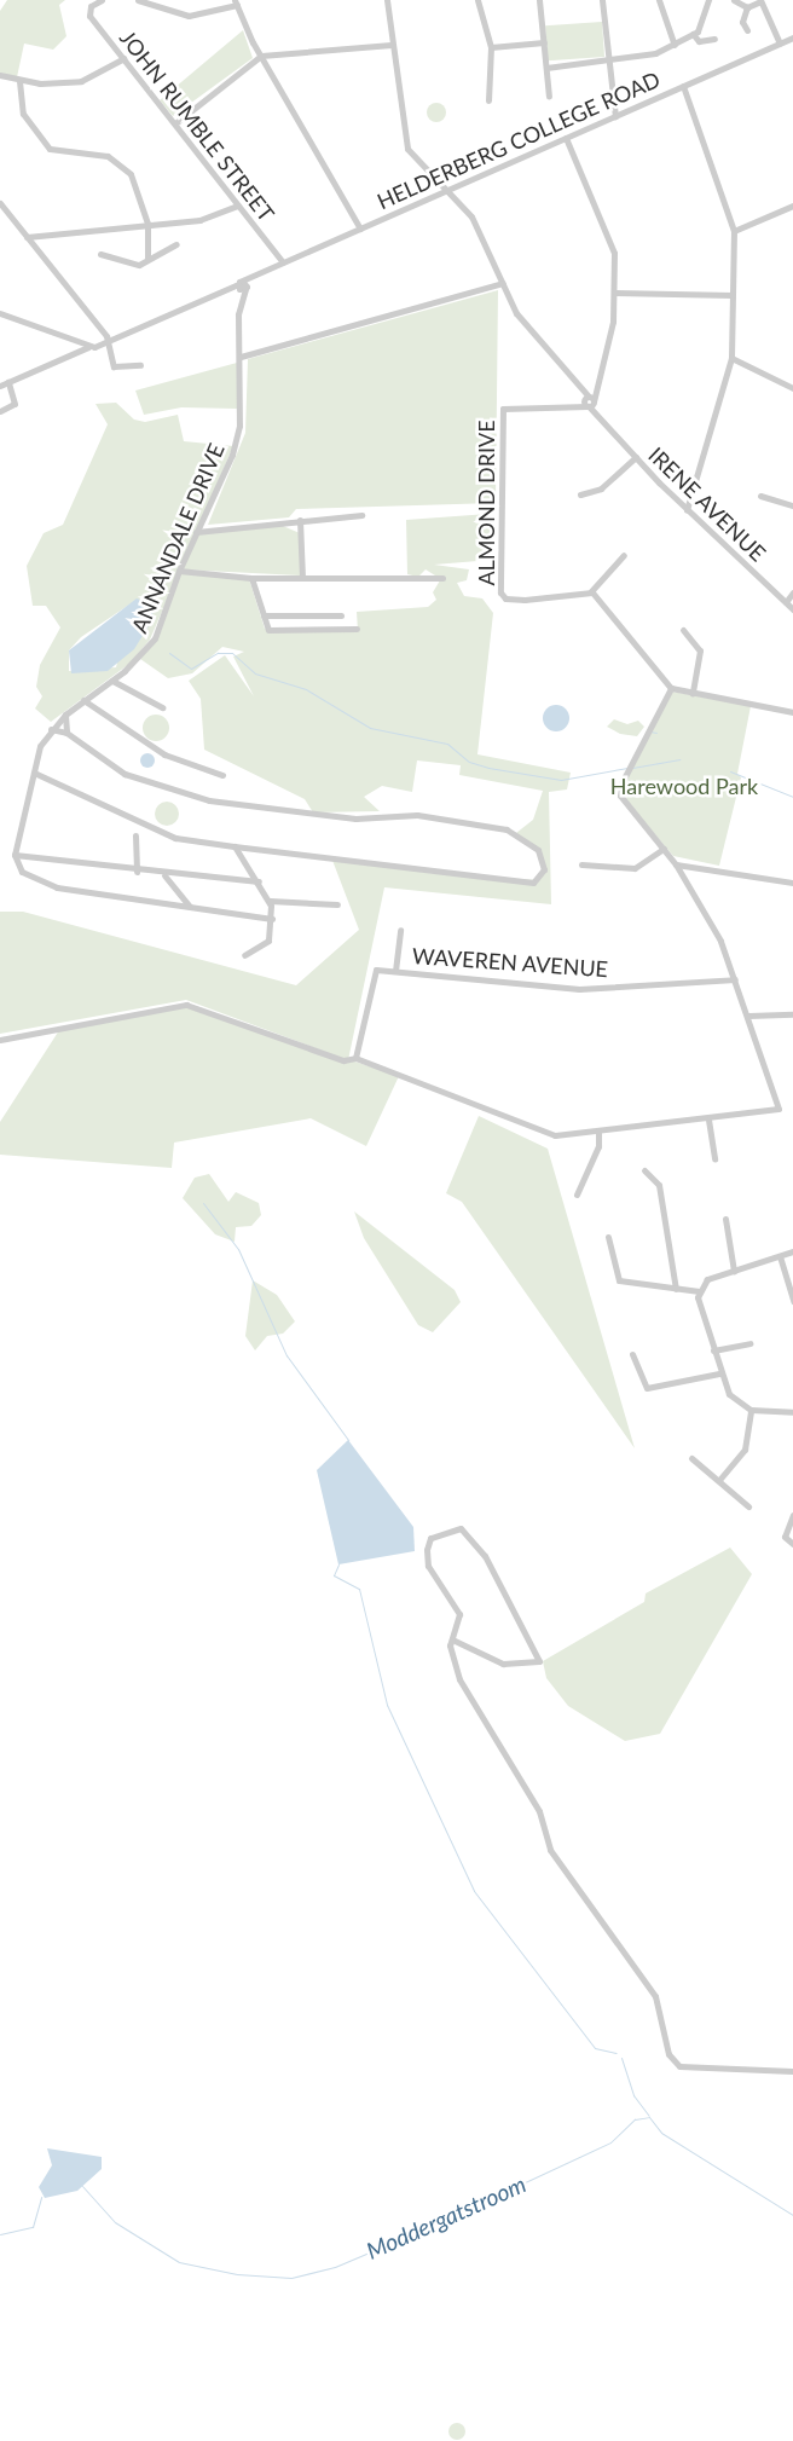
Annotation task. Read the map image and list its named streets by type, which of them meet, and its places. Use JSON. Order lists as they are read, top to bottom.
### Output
{
  "streets": {
    "street": [
      "JOHN RUMBLE STREET",
      "HELDERBERG COLLEGE ROAD",
      "ALMOND DRIVE",
      "IRENE AVENUE",
      "ANNANDALE DRIVE",
      "WAVEREN AVENUE"
    ]
  },
  "crossings": [
    ["JOHN RUMBLE STREET", "HELDERBERG COLLEGE ROAD"],
    ["HELDERBERG COLLEGE ROAD", "IRENE AVENUE"],
    ["HELDERBERG COLLEGE ROAD", "ANNANDALE DRIVE"],
    ["ALMOND DRIVE", "IRENE AVENUE"]
  ],
  "water": ["Moddergatstroom"],
  "parks": ["Harewood Park"]
}
